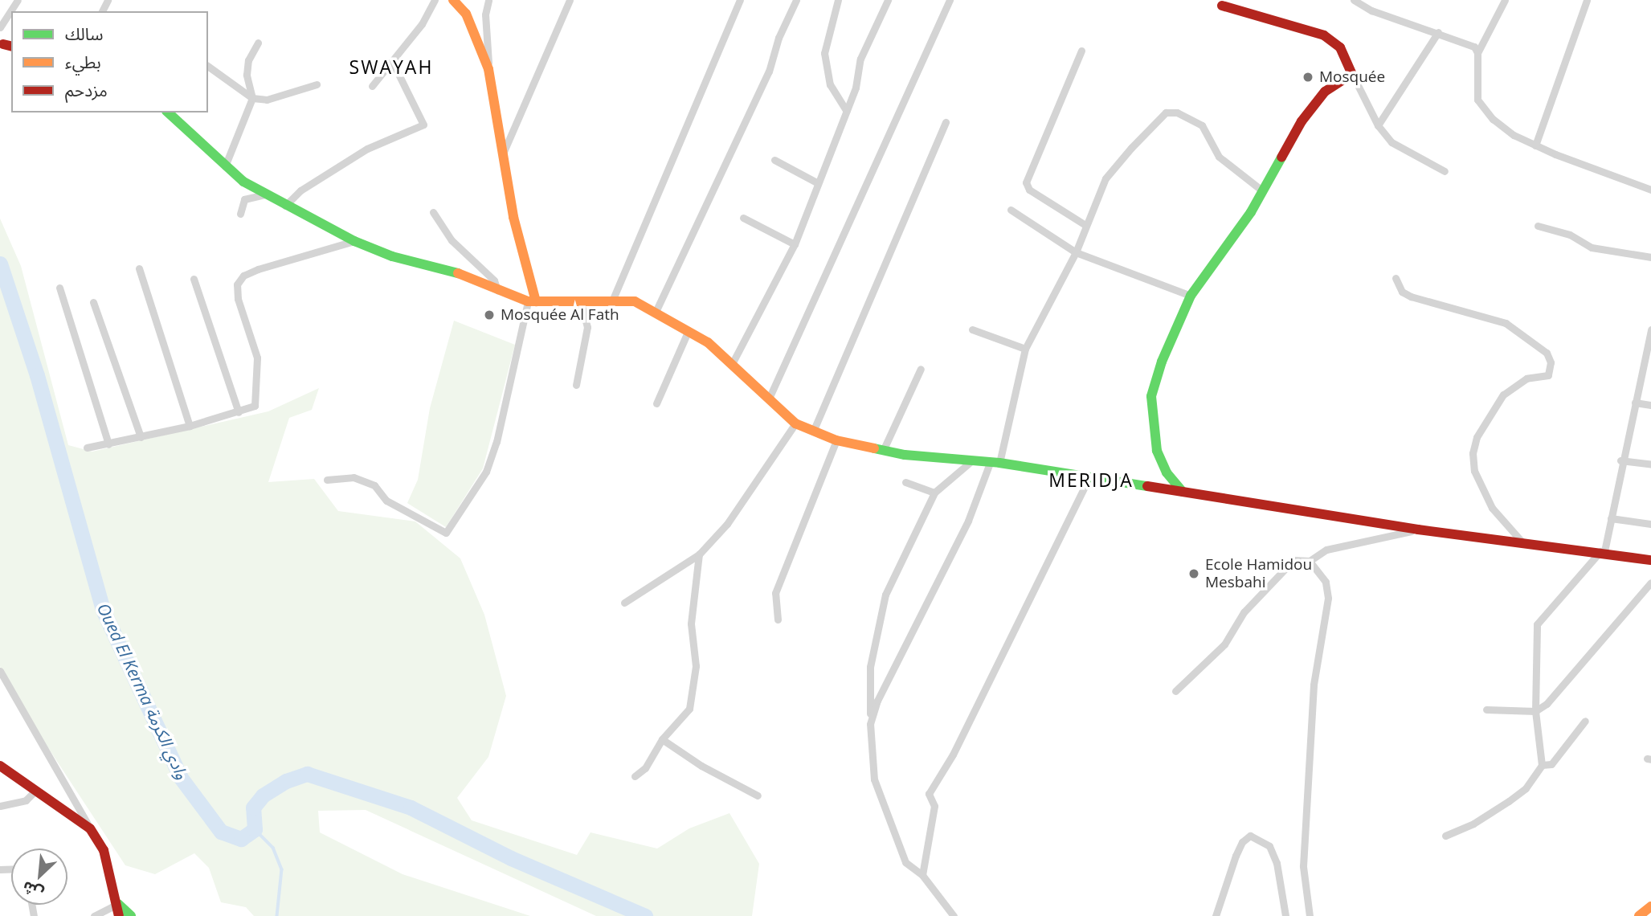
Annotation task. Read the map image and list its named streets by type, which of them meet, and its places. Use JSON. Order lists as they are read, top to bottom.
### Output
{
  "districts": ["SWAYAH", "MERIDJA"],
  "water": ["Oued El Kerma وادي الكرمة"],
  "places": ["Mosquée", "Mosquée Al Fath", "Ecole Hamidou Mesbahi"],
  "legend": ["سالك", "بطيء", "مزدحم"],
  "north": "bottom left"
}
